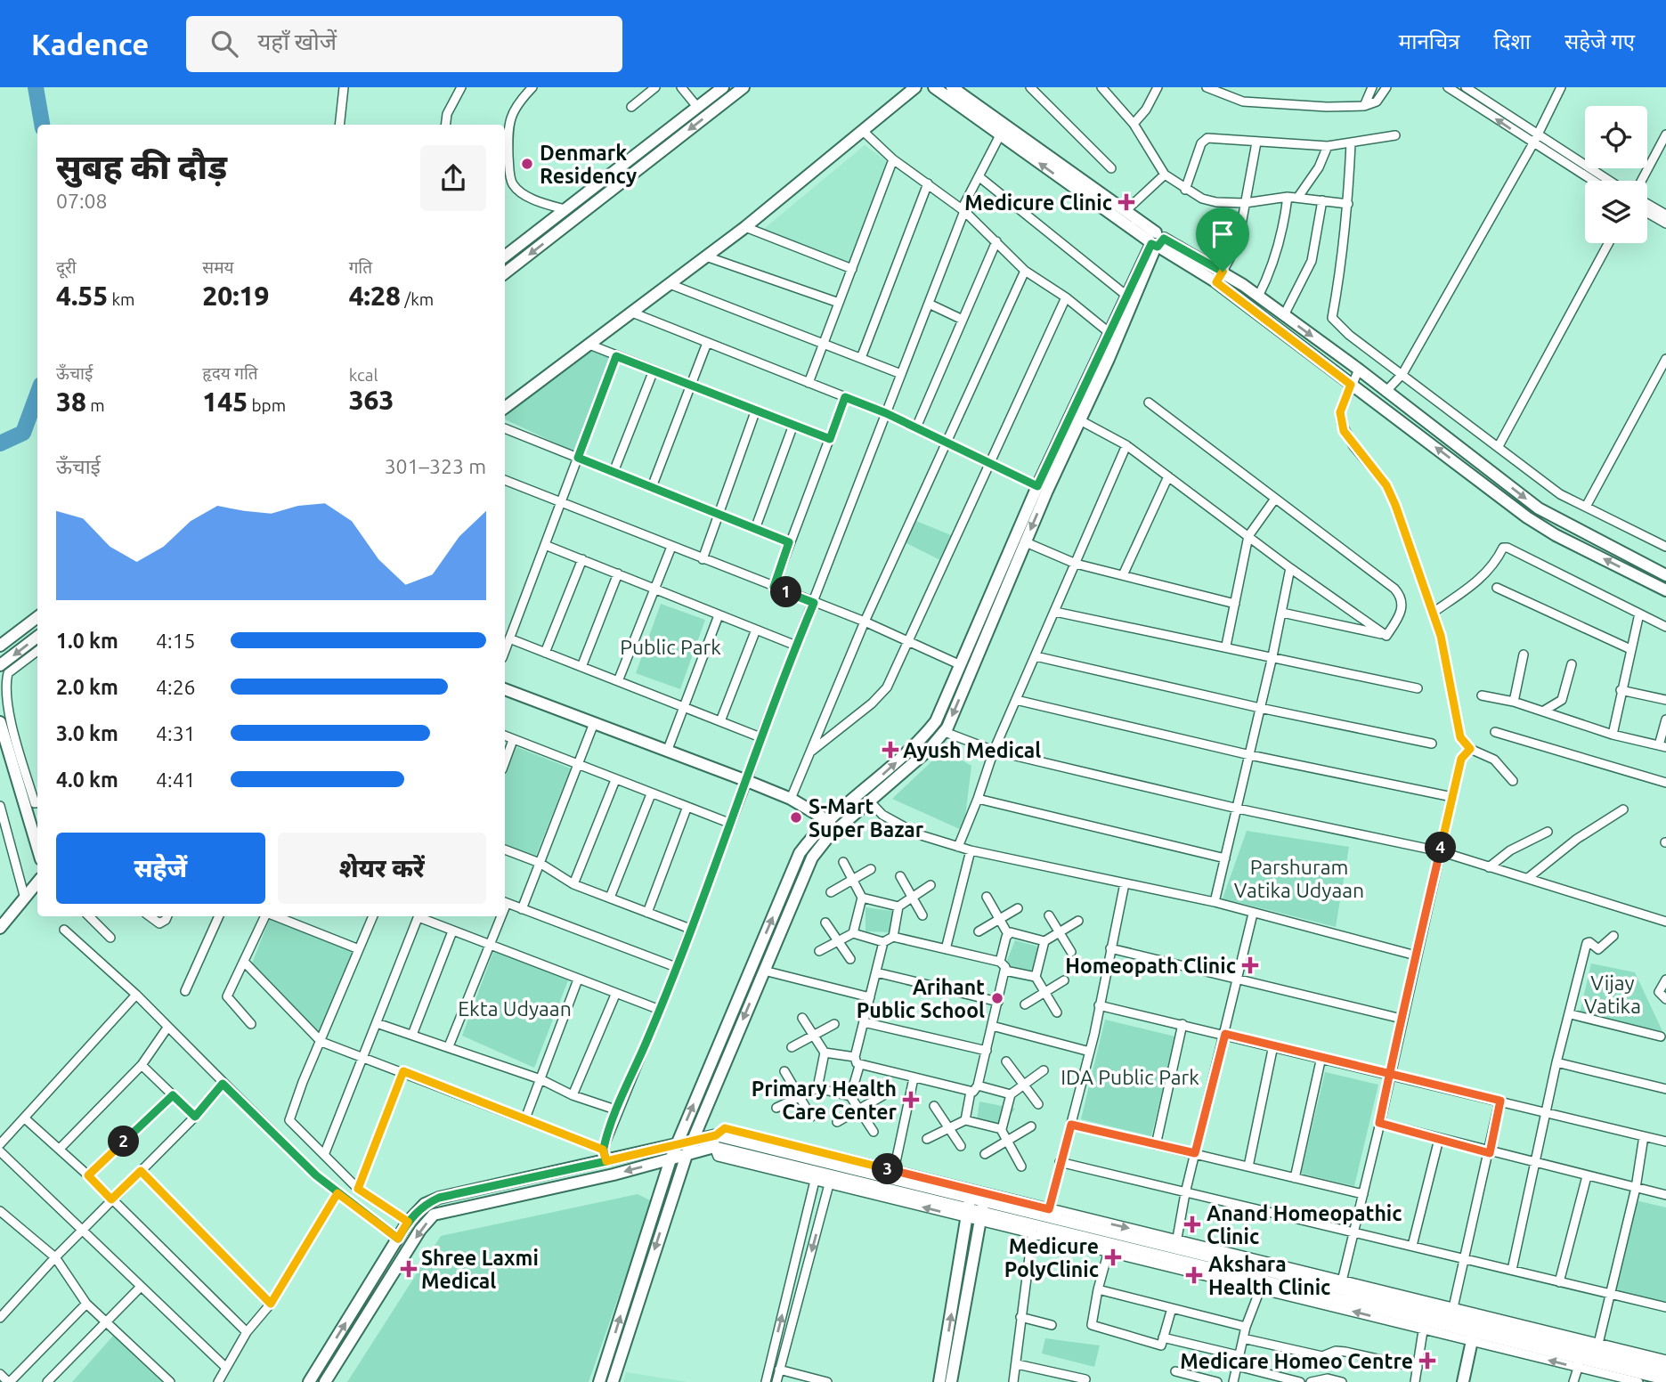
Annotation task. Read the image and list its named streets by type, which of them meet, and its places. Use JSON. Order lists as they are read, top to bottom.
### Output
{
  "parks": [
    "Public Park",
    "Parshuram Vatika Udyaan",
    "Vijay Vatika",
    "Ekta Udyaan",
    "IDA Public Park"
  ],
  "places": {
    "other": ["Denmark Residency", "S-Mart Super Bazar", "Arihant Public School"],
    "health": [
      "Medicure Clinic",
      "Ayush Medical",
      "Homeopath Clinic",
      "Primary Health Care Center",
      "Anand Homeopathic Clinic",
      "Medicure PolyClinic",
      "Shree Laxmi Medical",
      "Akshara Health Clinic",
      "Medicare Homeo Centre"
    ]
  },
  "page": {
    "header": "Kadence",
    "search": "यहाँ खोजें",
    "nav": ["मानचित्र", "दिशा", "सहेजे गए"],
    "heading": ["सुबह की दौड़", "07:08"],
    "stats": [
      ["दूरी", "4.55 km"],
      ["समय", "20:19"],
      ["गति", "4:28 /km"],
      ["ऊँचाई", "38 m"],
      ["हृदय गति", "145 bpm"],
      ["kcal", "363"]
    ],
    "chart": ["ऊँचाई", "301–323 m"],
    "pins": [
      "1",
      "4",
      "2",
      "3"
    ],
    "list": [
      {
        "name": "1.0 km",
        "note": "4:15"
      },
      {
        "name": "2.0 km",
        "note": "4:26"
      },
      {
        "name": "3.0 km",
        "note": "4:31"
      },
      {
        "name": "4.0 km",
        "note": "4:41"
      }
    ],
    "buttons": ["सहेजें", "शेयर करें"]
  }
}
